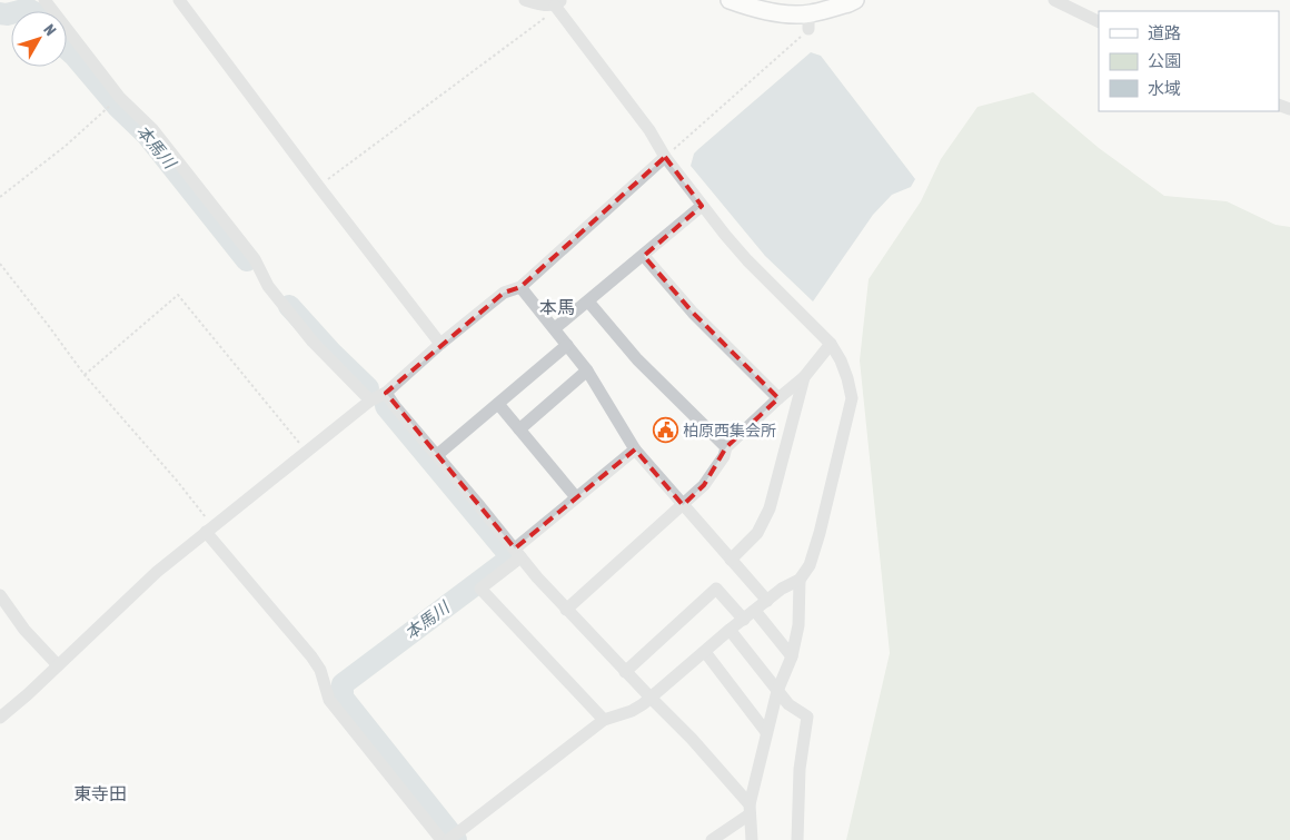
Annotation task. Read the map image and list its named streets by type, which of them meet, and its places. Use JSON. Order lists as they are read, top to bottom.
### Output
{
  "districts": ["本馬", "東寺田"],
  "water": ["本馬川"],
  "places": {
    "public building": ["柏原西集会所"]
  },
  "legend": ["道路", "公園", "水域"],
  "north": "top right"
}
